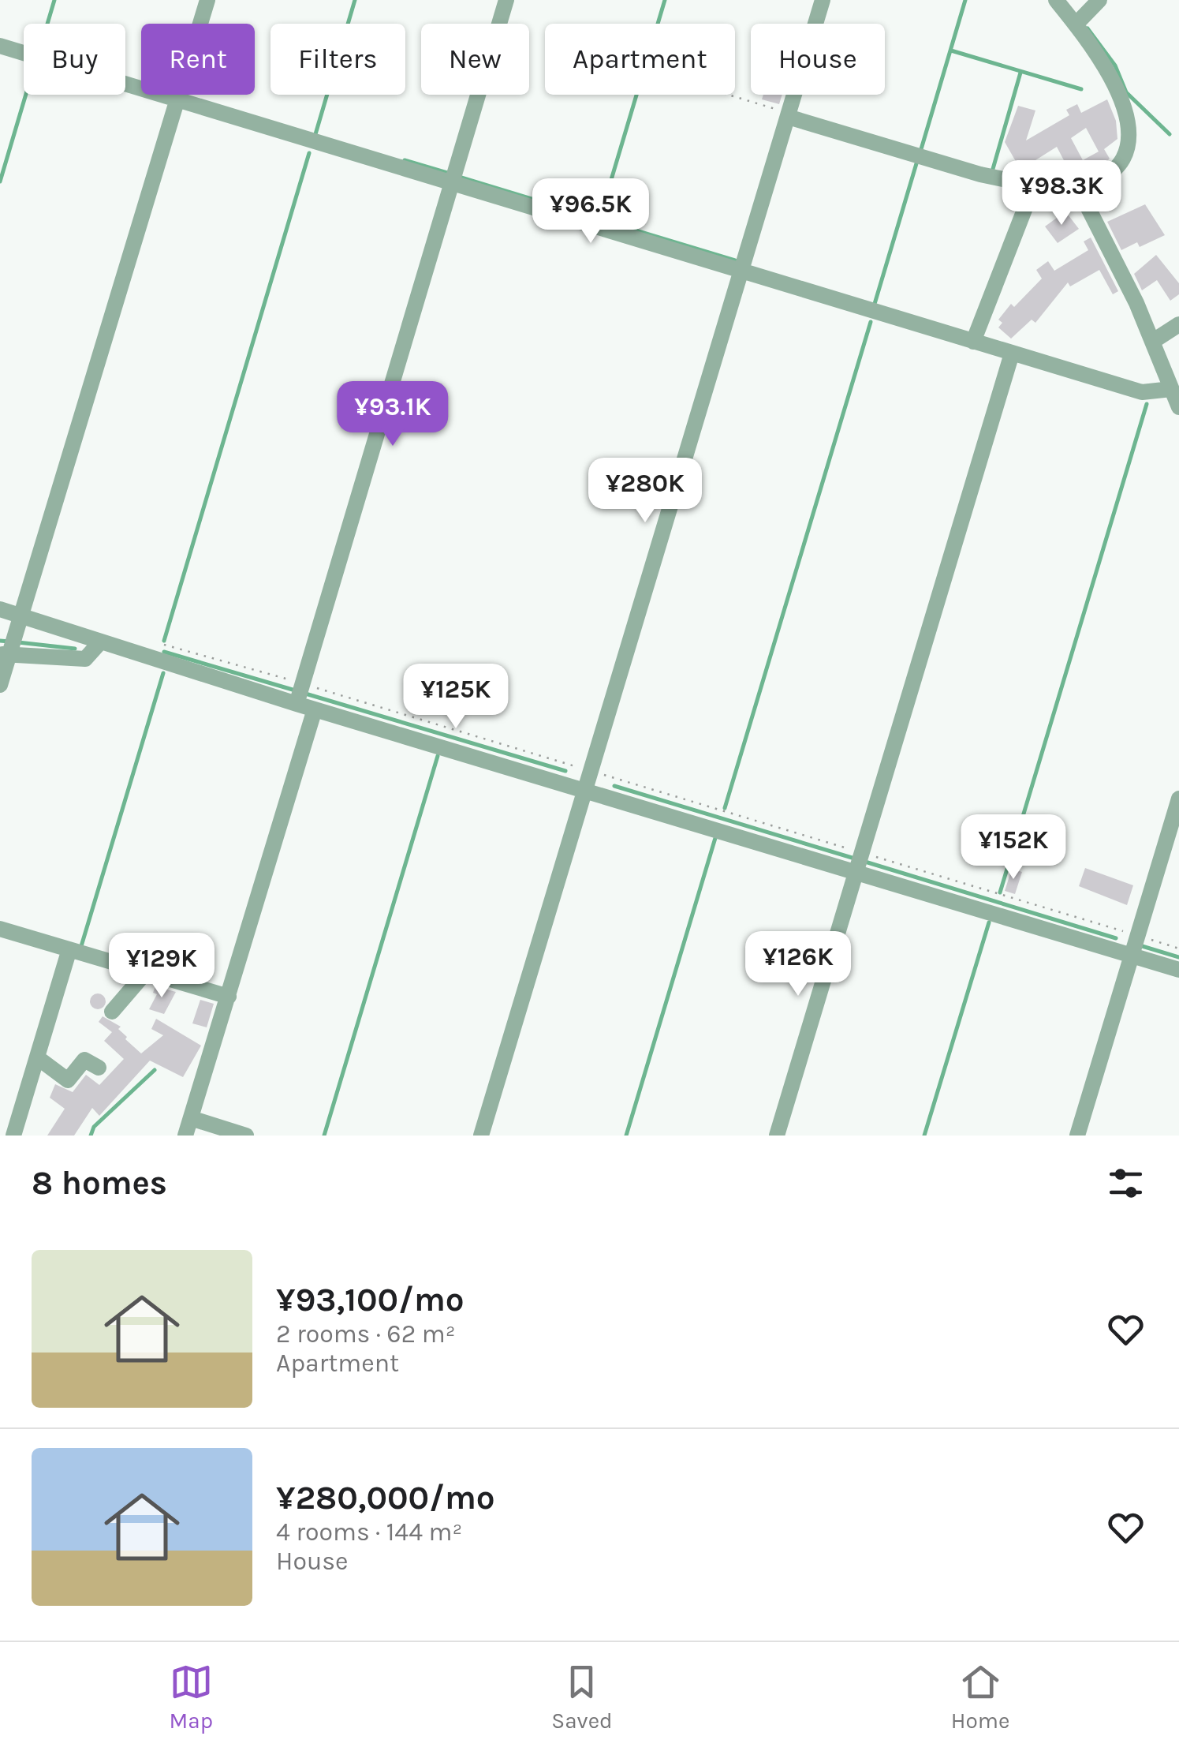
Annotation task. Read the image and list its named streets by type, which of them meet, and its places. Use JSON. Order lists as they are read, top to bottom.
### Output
{
  "page": {
    "chip": [
      "Buy",
      "Rent",
      "Filters",
      "New",
      "Apartment",
      "House"
    ],
    "price": [
      "¥98.3K",
      "¥96.5K",
      "¥93.1K",
      "¥280K",
      "¥125K",
      "¥152K",
      "¥126K",
      "¥129K"
    ],
    "heading": "8 homes",
    "list": [
      {
        "name": "¥93,100/mo",
        "note": "2 rooms · 62 m² · Apartment"
      },
      {
        "name": "¥280,000/mo",
        "note": "4 rooms · 144 m² · House"
      }
    ],
    "tabs": ["Map", "Saved", "Home"]
  }
}
